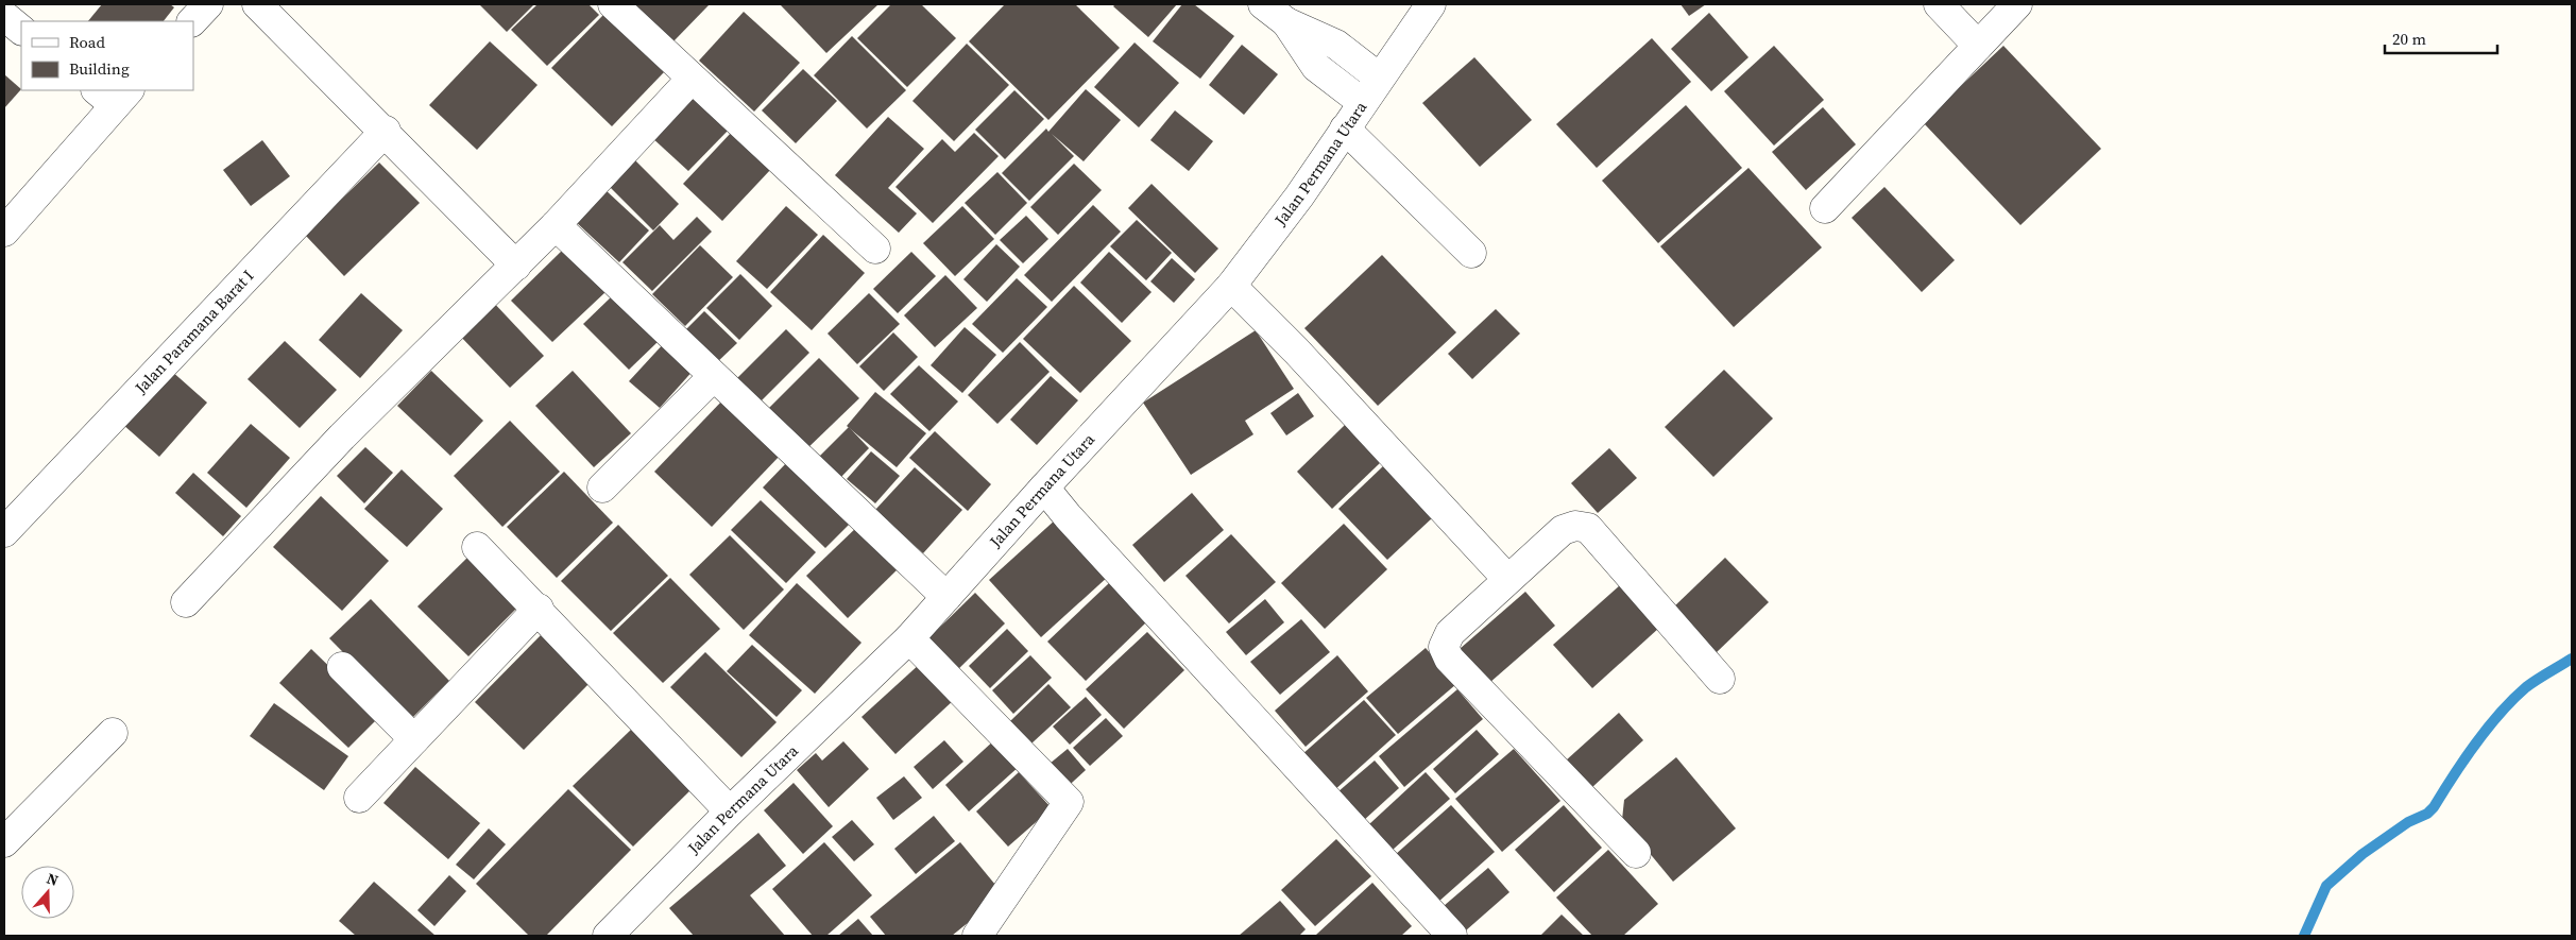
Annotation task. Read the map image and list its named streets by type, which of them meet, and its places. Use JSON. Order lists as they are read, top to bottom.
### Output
{
  "streets": {
    "street": ["Jalan Permana Utara", "Jalan Paramana Barat I"]
  },
  "legend": ["Road", "Building"],
  "scale_bar": "20 m",
  "north": "top"
}
